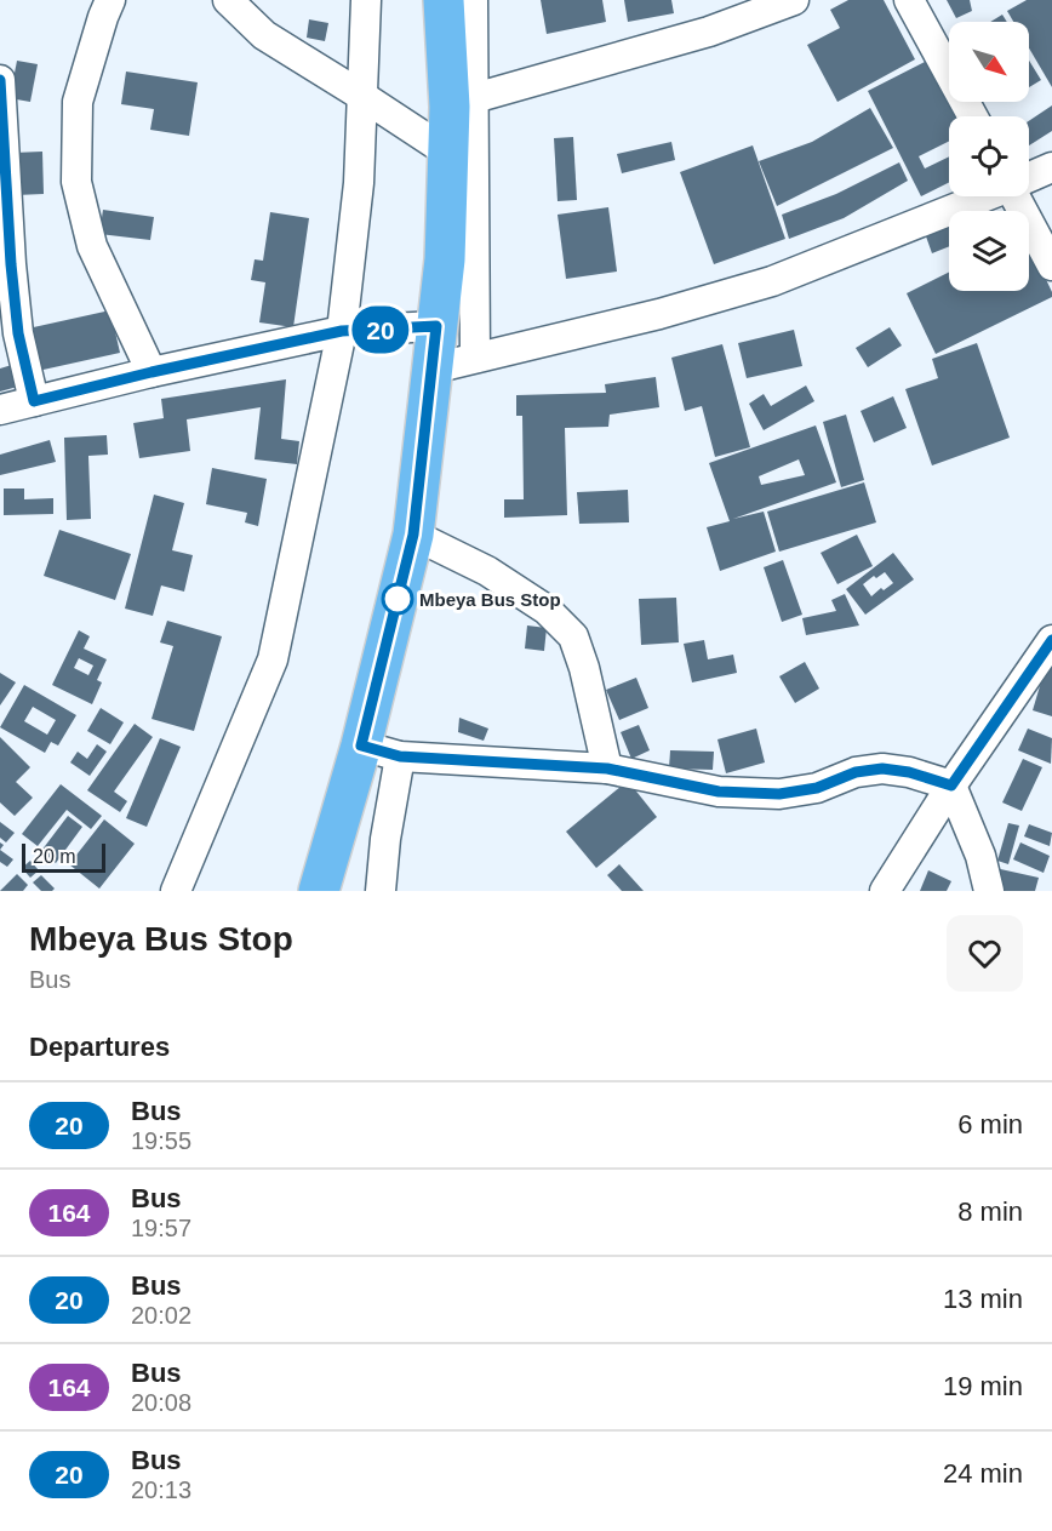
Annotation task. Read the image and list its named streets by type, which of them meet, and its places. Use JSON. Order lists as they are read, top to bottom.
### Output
{
  "places": ["Mbeya Bus Stop"],
  "lines": ["bus line 20"],
  "scale_bar": "20 m",
  "north": "bottom right",
  "page": {
    "on_map": "20",
    "scale": "20 m",
    "heading": [
      ["Mbeya Bus Stop", "Bus"],
      "Departures"
    ],
    "list": [
      {
        "mark": "20",
        "name": "Bus",
        "note": "19:55",
        "value": "6 min"
      },
      {
        "mark": "164",
        "name": "Bus",
        "note": "19:57",
        "value": "8 min"
      },
      {
        "mark": "20",
        "name": "Bus",
        "note": "20:02",
        "value": "13 min"
      },
      {
        "mark": "164",
        "name": "Bus",
        "note": "20:08",
        "value": "19 min"
      },
      {
        "mark": "20",
        "name": "Bus",
        "note": "20:13",
        "value": "24 min"
      }
    ]
  }
}
